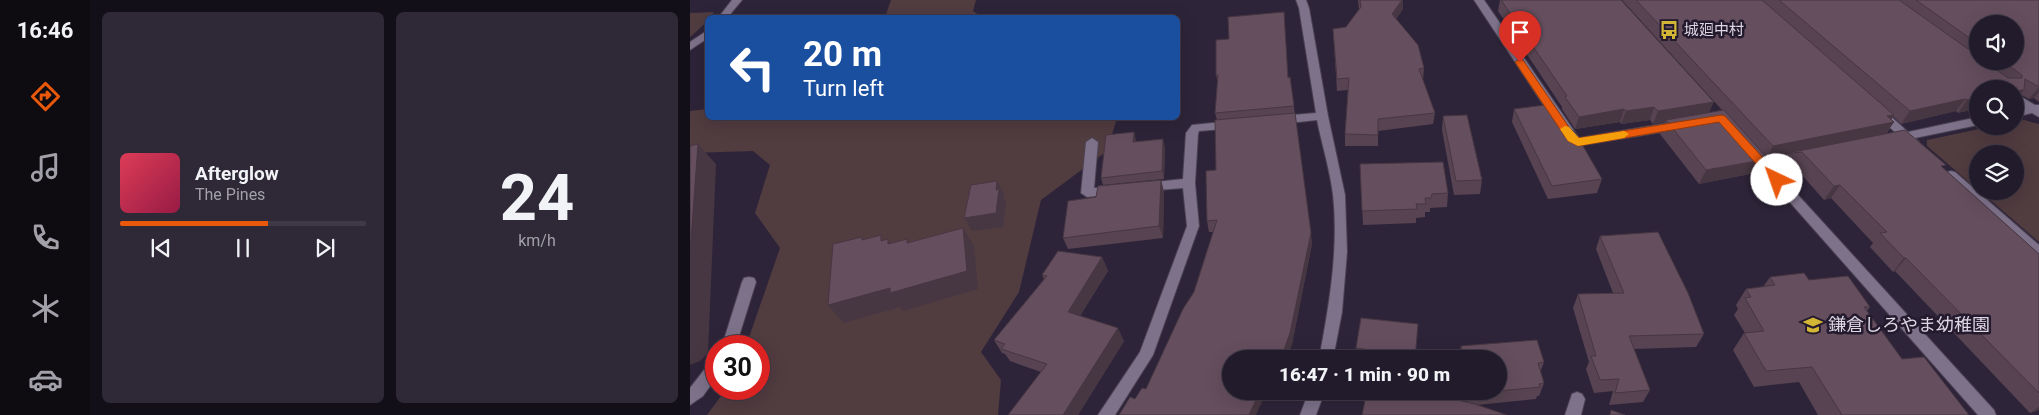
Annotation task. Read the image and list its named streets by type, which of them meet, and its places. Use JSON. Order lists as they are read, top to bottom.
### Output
{
  "places": {
    "bus stop": ["城廻中村"],
    "school or university": ["鎌倉しろやま幼稚園"]
  },
  "page": {
    "tabs": "16:46",
    "tile": ["24", "km/h"],
    "turn": ["20 m", "Turn left"],
    "song": ["Afterglow", "The Pines"],
    "limit": "30",
    "trip": "16:47 · 1 min · 90 m"
  }
}
